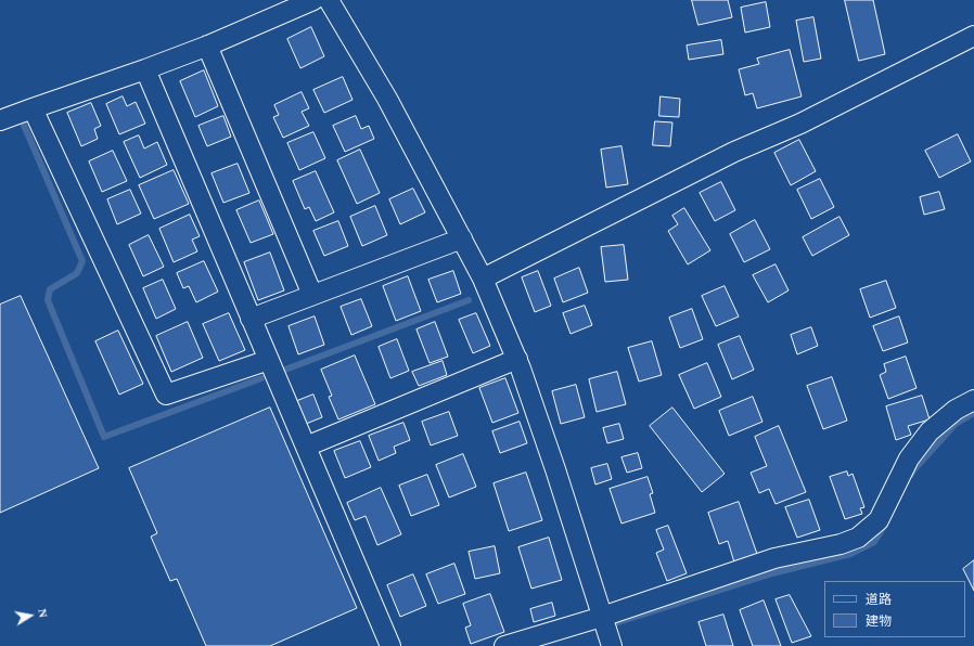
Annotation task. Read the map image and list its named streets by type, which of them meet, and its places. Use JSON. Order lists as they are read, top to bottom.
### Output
{
  "legend": ["道路", "建物"],
  "north": "right"
}
